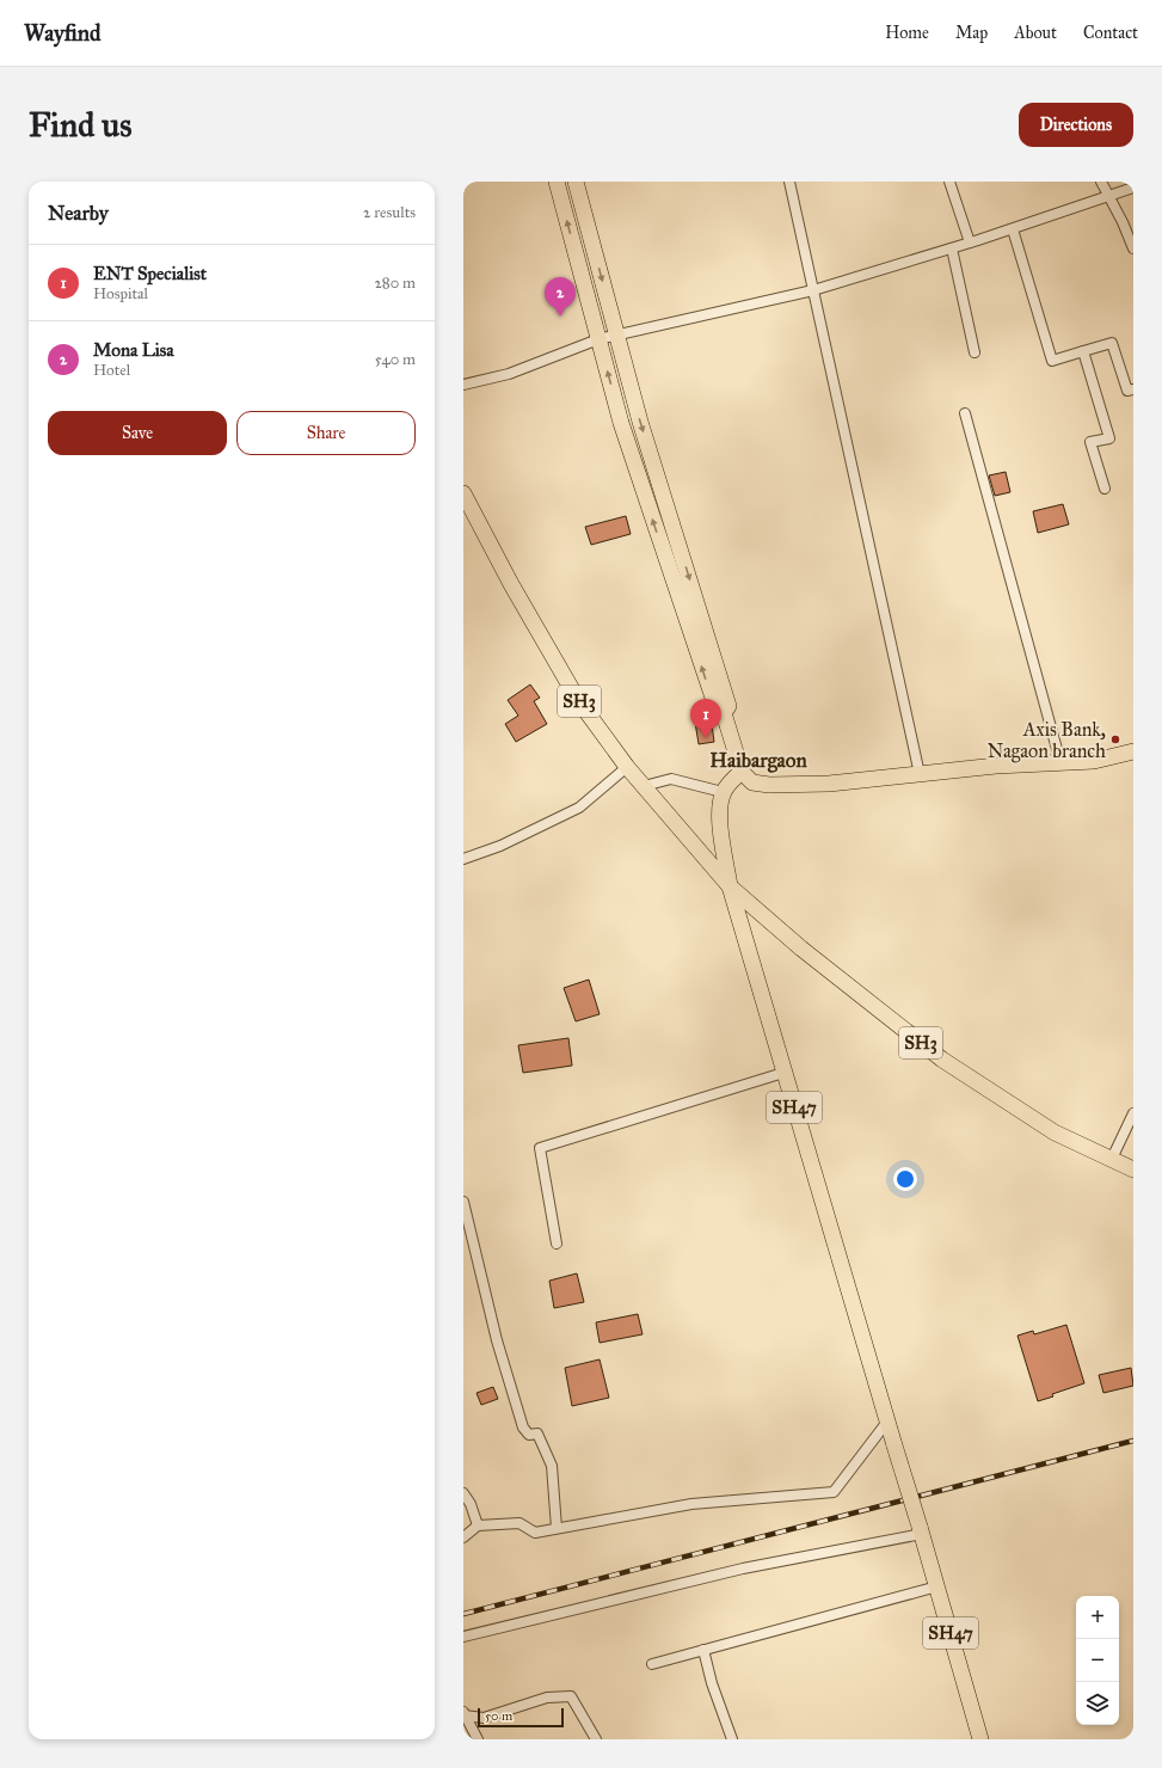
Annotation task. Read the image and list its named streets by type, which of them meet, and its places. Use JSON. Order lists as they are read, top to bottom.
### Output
{
  "streets": {
    "main road": ["SH3", "SH47"]
  },
  "crossings": [
    ["SH3", "SH47"]
  ],
  "districts": ["Haibargaon"],
  "places": ["Axis Bank, Nagaon branch"],
  "scale_bar": "50 m",
  "page": {
    "header": "Wayfind",
    "nav": [
      "Home",
      "Map",
      "About",
      "Contact"
    ],
    "buttons": [
      "Directions",
      ["Save", "Share"]
    ],
    "title": "Find us",
    "heading": ["Nearby", "2 results"],
    "list": [
      {
        "mark": "1",
        "name": "ENT Specialist",
        "note": "Hospital",
        "value": "280 m"
      },
      {
        "mark": "2",
        "name": "Mona Lisa",
        "note": "Hotel",
        "value": "540 m"
      }
    ],
    "pins": ["2", "1"],
    "map_buttons": ["+", "−"],
    "scale": "50 m"
  }
}
